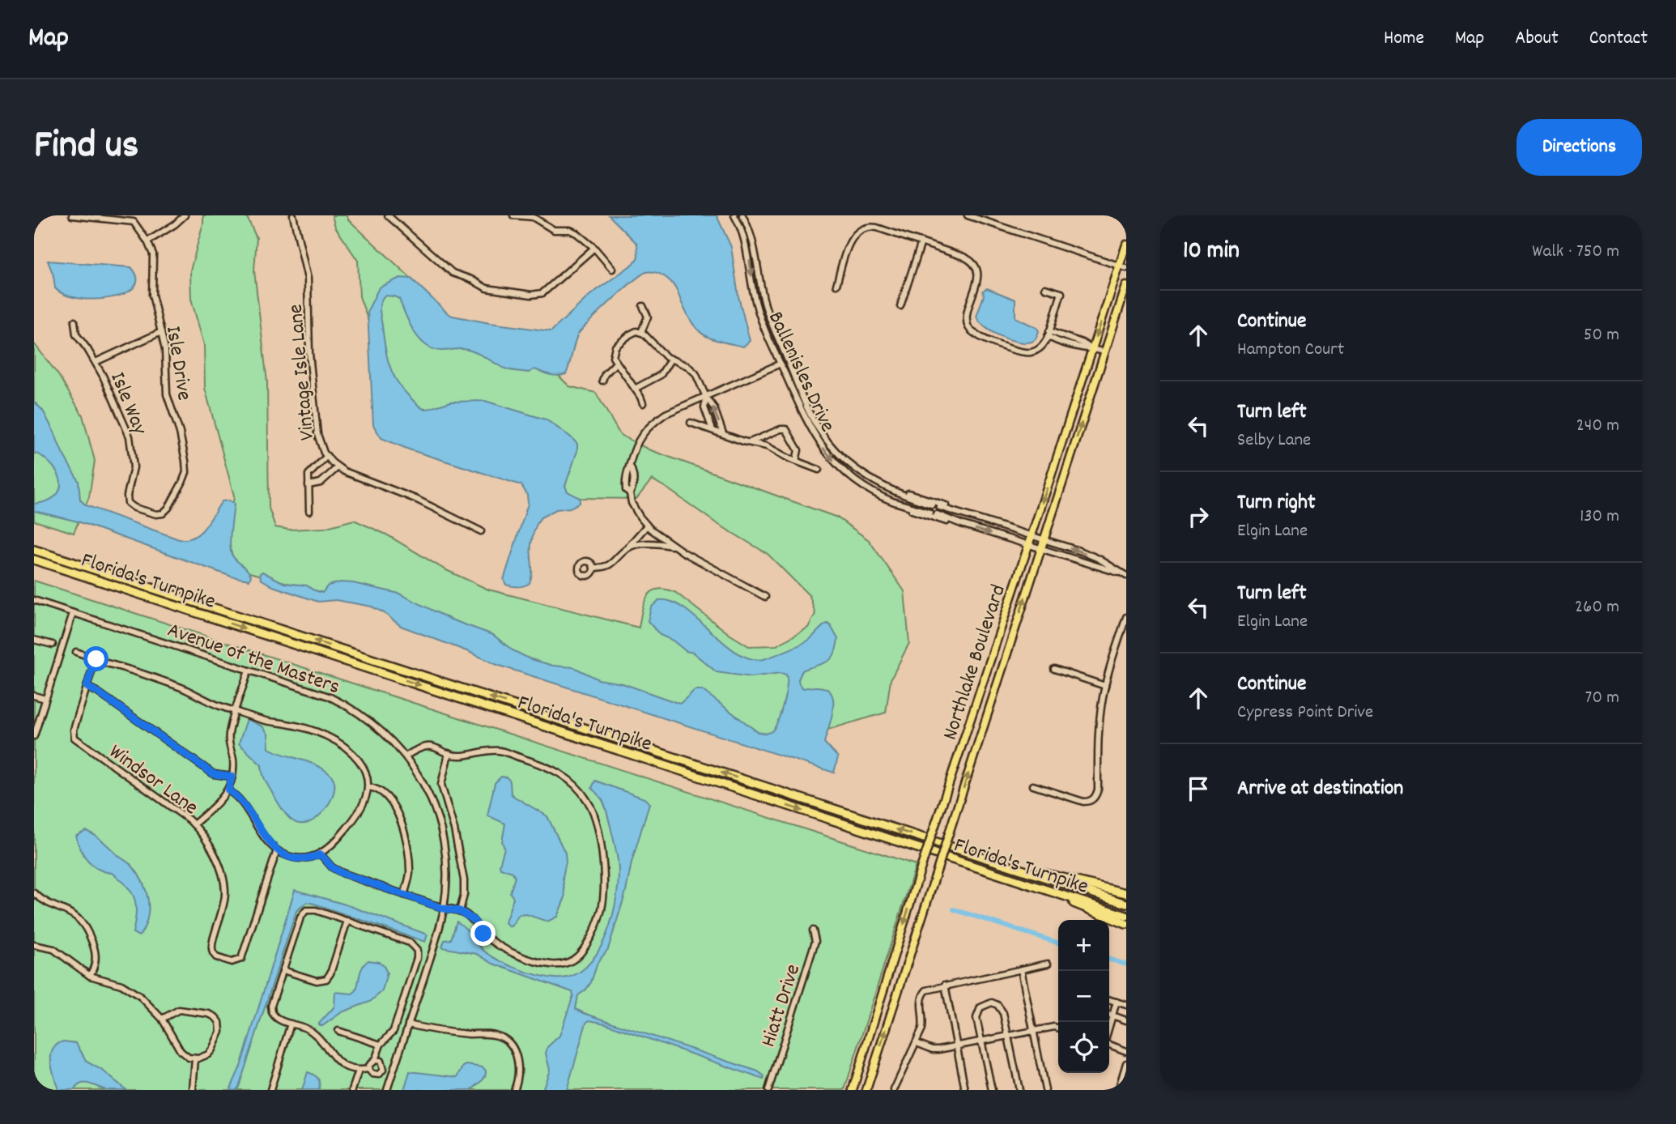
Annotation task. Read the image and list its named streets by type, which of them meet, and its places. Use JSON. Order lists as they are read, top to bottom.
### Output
{
  "streets": {
    "highway": ["Florida's Turnpike"],
    "main road": ["Northlake Boulevard"],
    "street": [
      "Isle Drive",
      "Ballenisles Drive",
      "Vintage Isle Lane",
      "Isle Way",
      "Avenue of the Masters",
      "Windsor Lane",
      "Hiatt Drive"
    ]
  },
  "crossings": [
    ["Isle Drive", "Isle Way"]
  ],
  "page": {
    "header": "Map",
    "nav": [
      "Home",
      "Map",
      "About",
      "Contact"
    ],
    "title": "Find us",
    "buttons": "Directions",
    "heading": ["10 min", "Walk · 750 m"],
    "list": [
      ["Continue", "Hampton Court", "50 m"],
      ["Turn left", "Selby Lane", "240 m"],
      ["Turn right", "Elgin Lane", "130 m"],
      ["Turn left", "Elgin Lane", "260 m"],
      ["Continue", "Cypress Point Drive", "70 m"],
      "Arrive at destination"
    ],
    "map_buttons": ["+", "−"]
  }
}
